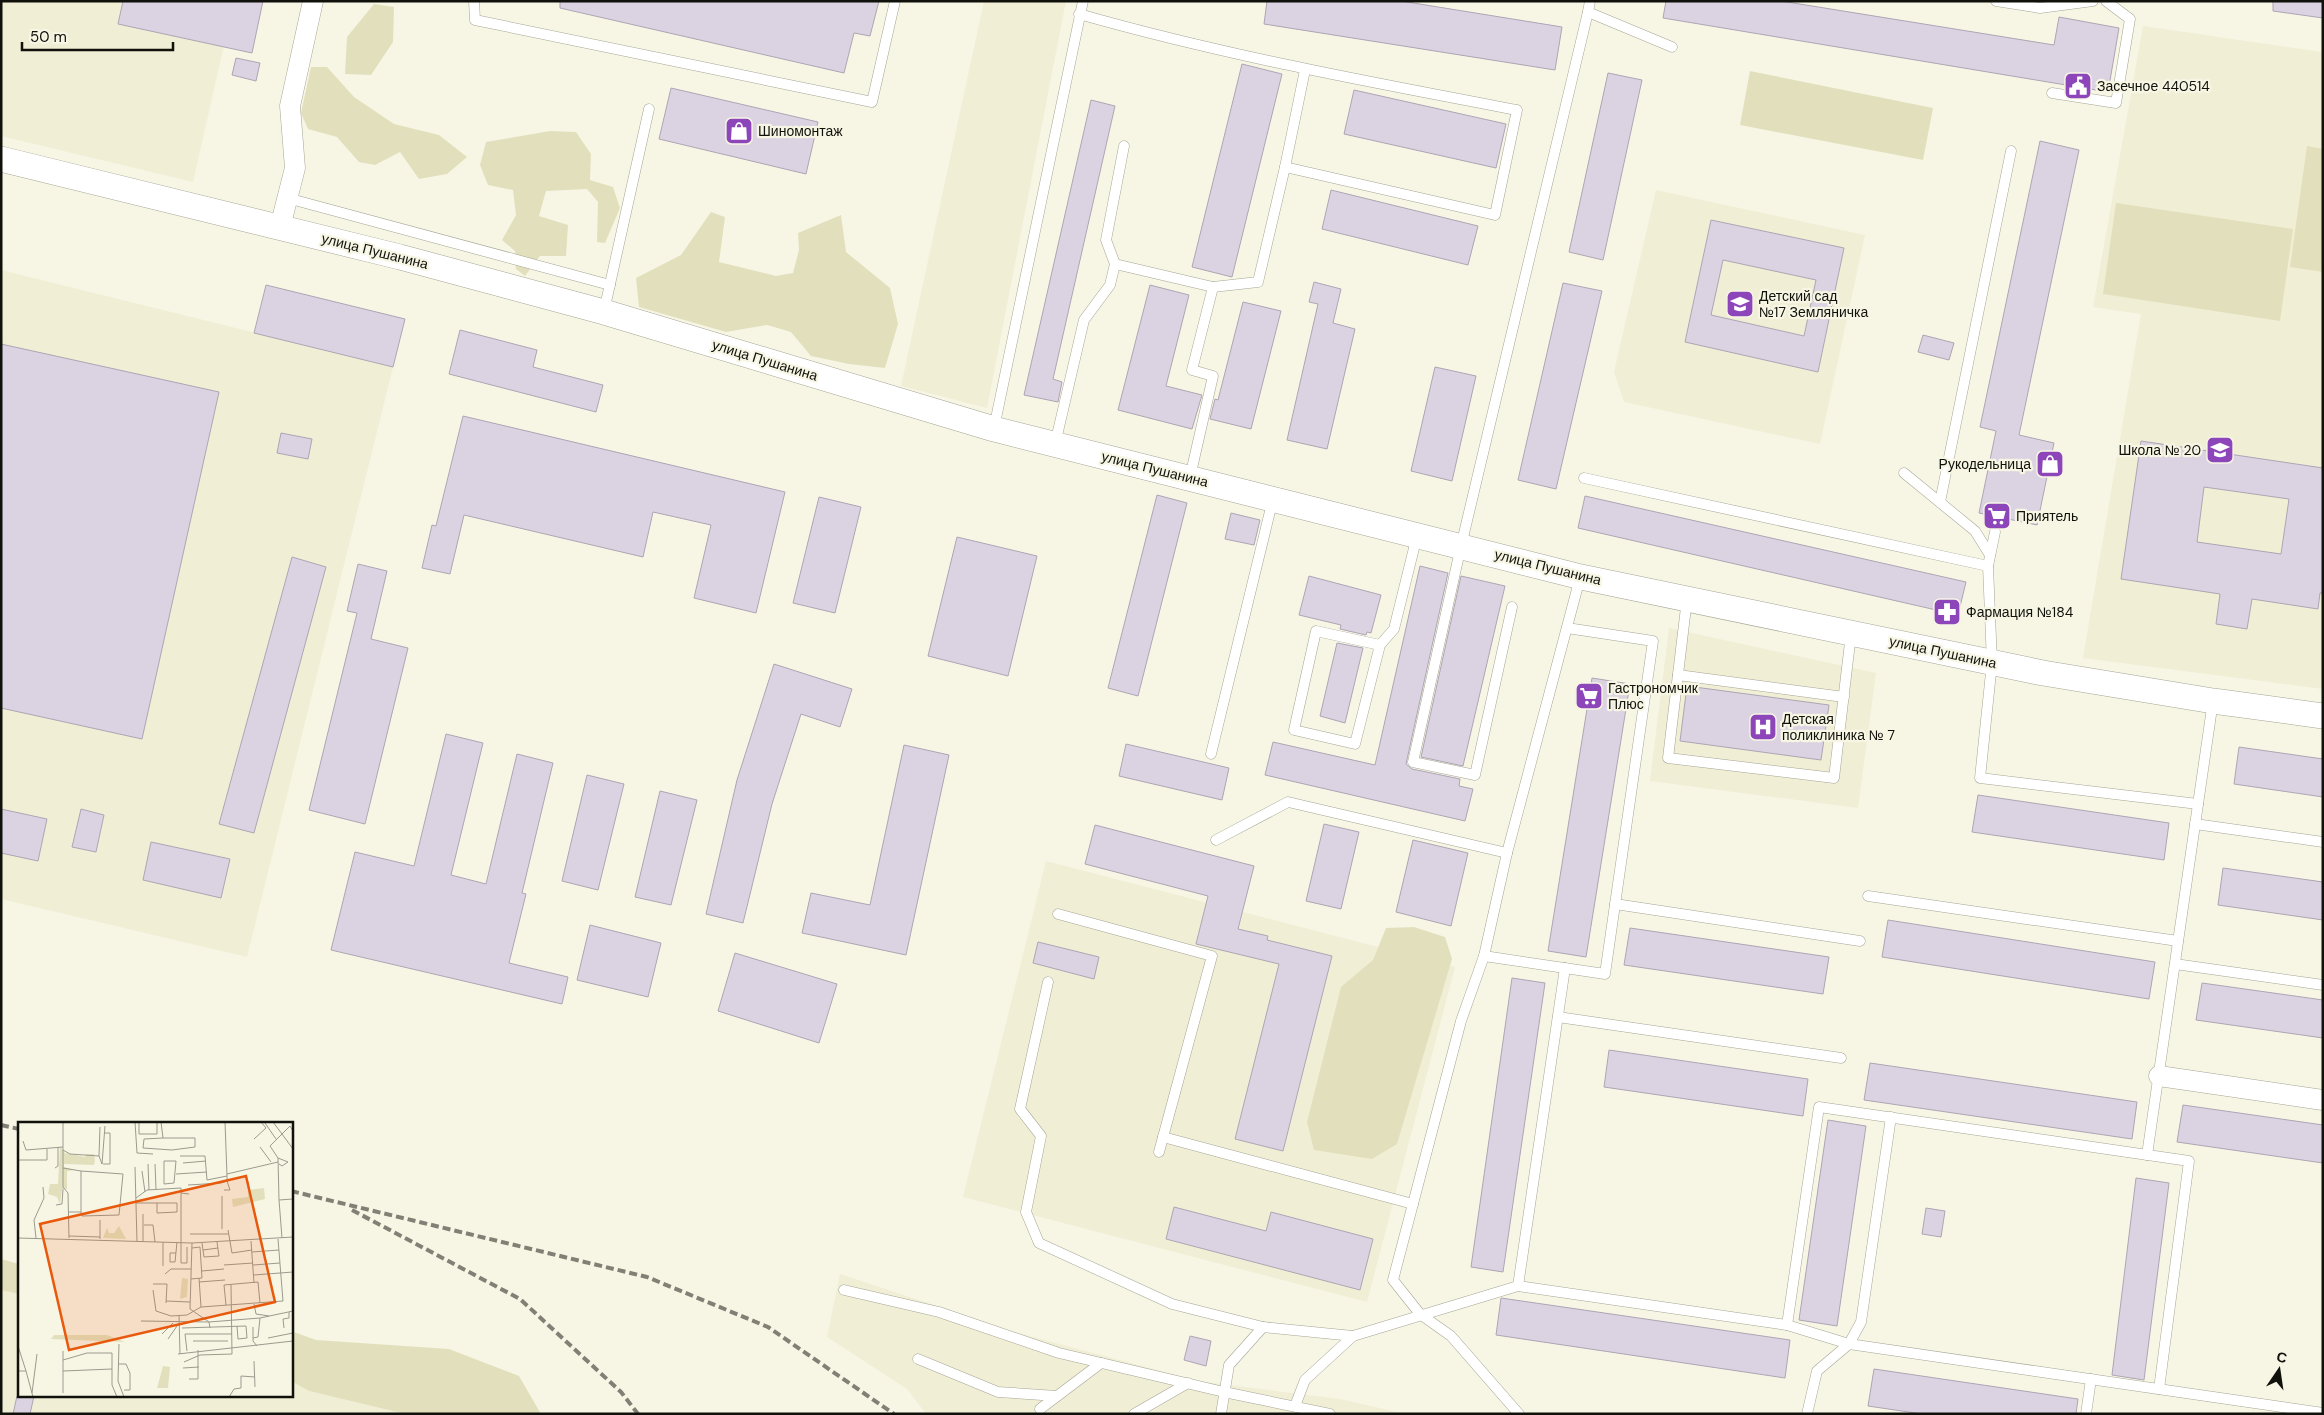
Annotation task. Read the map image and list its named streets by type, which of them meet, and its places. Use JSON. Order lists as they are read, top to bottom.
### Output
{
  "streets": {
    "street": ["улица Пушанина"]
  },
  "places": {
    "public building": ["Засечное 440514"],
    "shop": ["Шиномонтаж", "Рукодельница"],
    "school or university": ["Детский сад №17 Земляничка", "Школа № 20"],
    "supermarket": ["Приятель", "Гастрономчик Плюс"],
    "pharmacy": ["Фармация №184"],
    "hospital": ["Детская поликлиника № 7"]
  },
  "scale_bar": "50 m",
  "north": "top"
}
